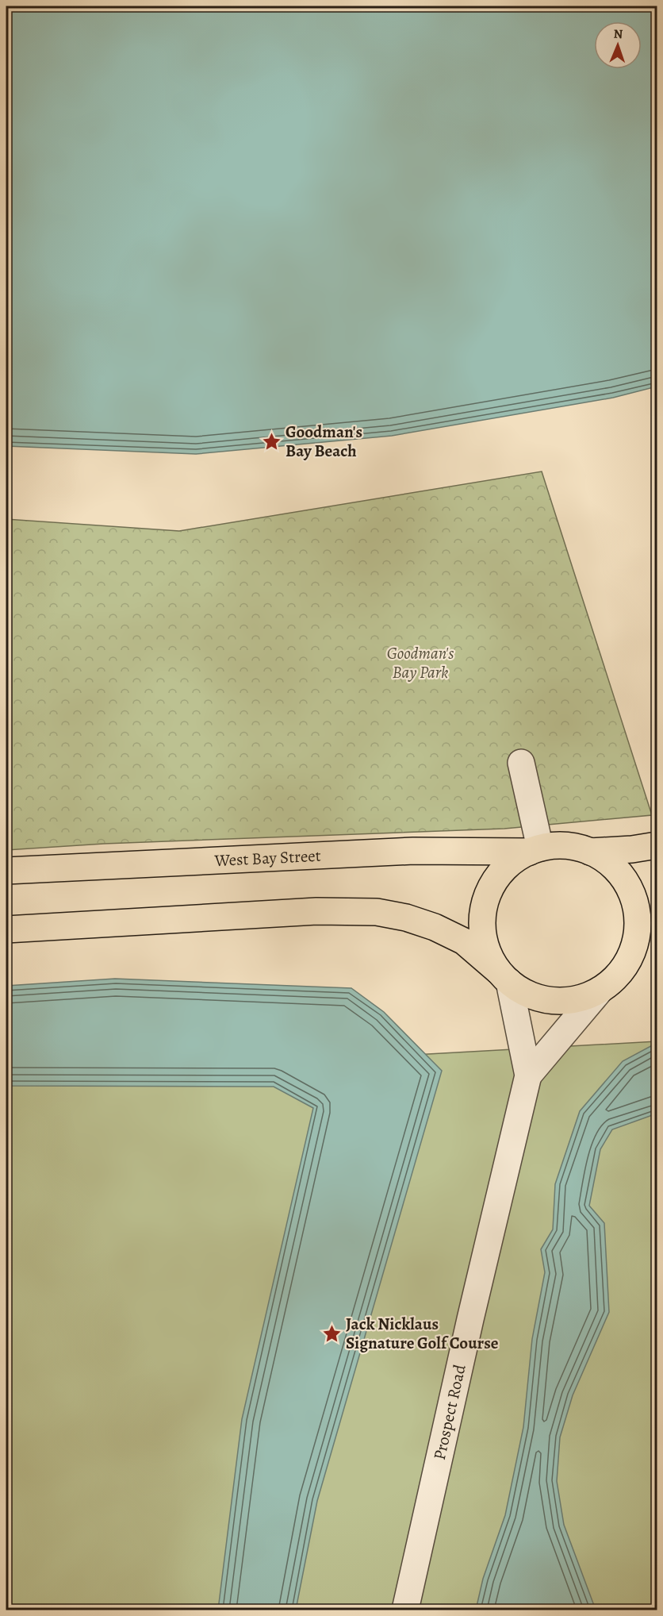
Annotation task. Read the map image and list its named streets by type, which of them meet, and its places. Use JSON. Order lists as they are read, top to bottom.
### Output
{
  "streets": {
    "main road": ["West Bay Street"],
    "street": ["Prospect Road"]
  },
  "crossings": [
    ["West Bay Street", "Prospect Road"]
  ],
  "parks": ["Goodman's Bay Park"],
  "places": {
    "place": ["Goodman's Bay Beach", "Jack Nicklaus Signature Golf Course"]
  },
  "north": "top"
}
